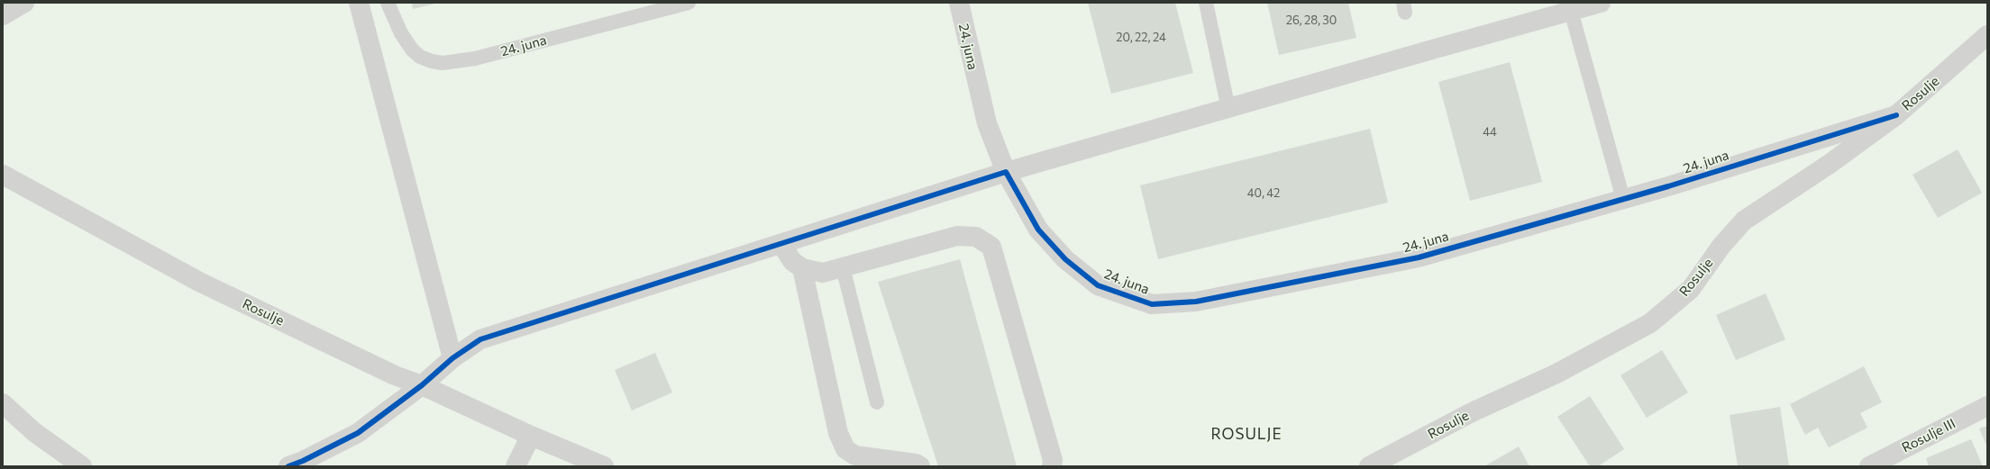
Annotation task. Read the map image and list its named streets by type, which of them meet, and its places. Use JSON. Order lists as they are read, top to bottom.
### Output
{
  "streets": {
    "street": ["24. juna", "Rosulje", "Rosulje III"]
  },
  "crossings": [
    ["24. juna", "Rosulje"]
  ],
  "districts": ["ROSULJE"],
  "house_numbers": [
    "26, 28, 30",
    "20, 22, 24",
    "44",
    "40, 42"
  ]
}
